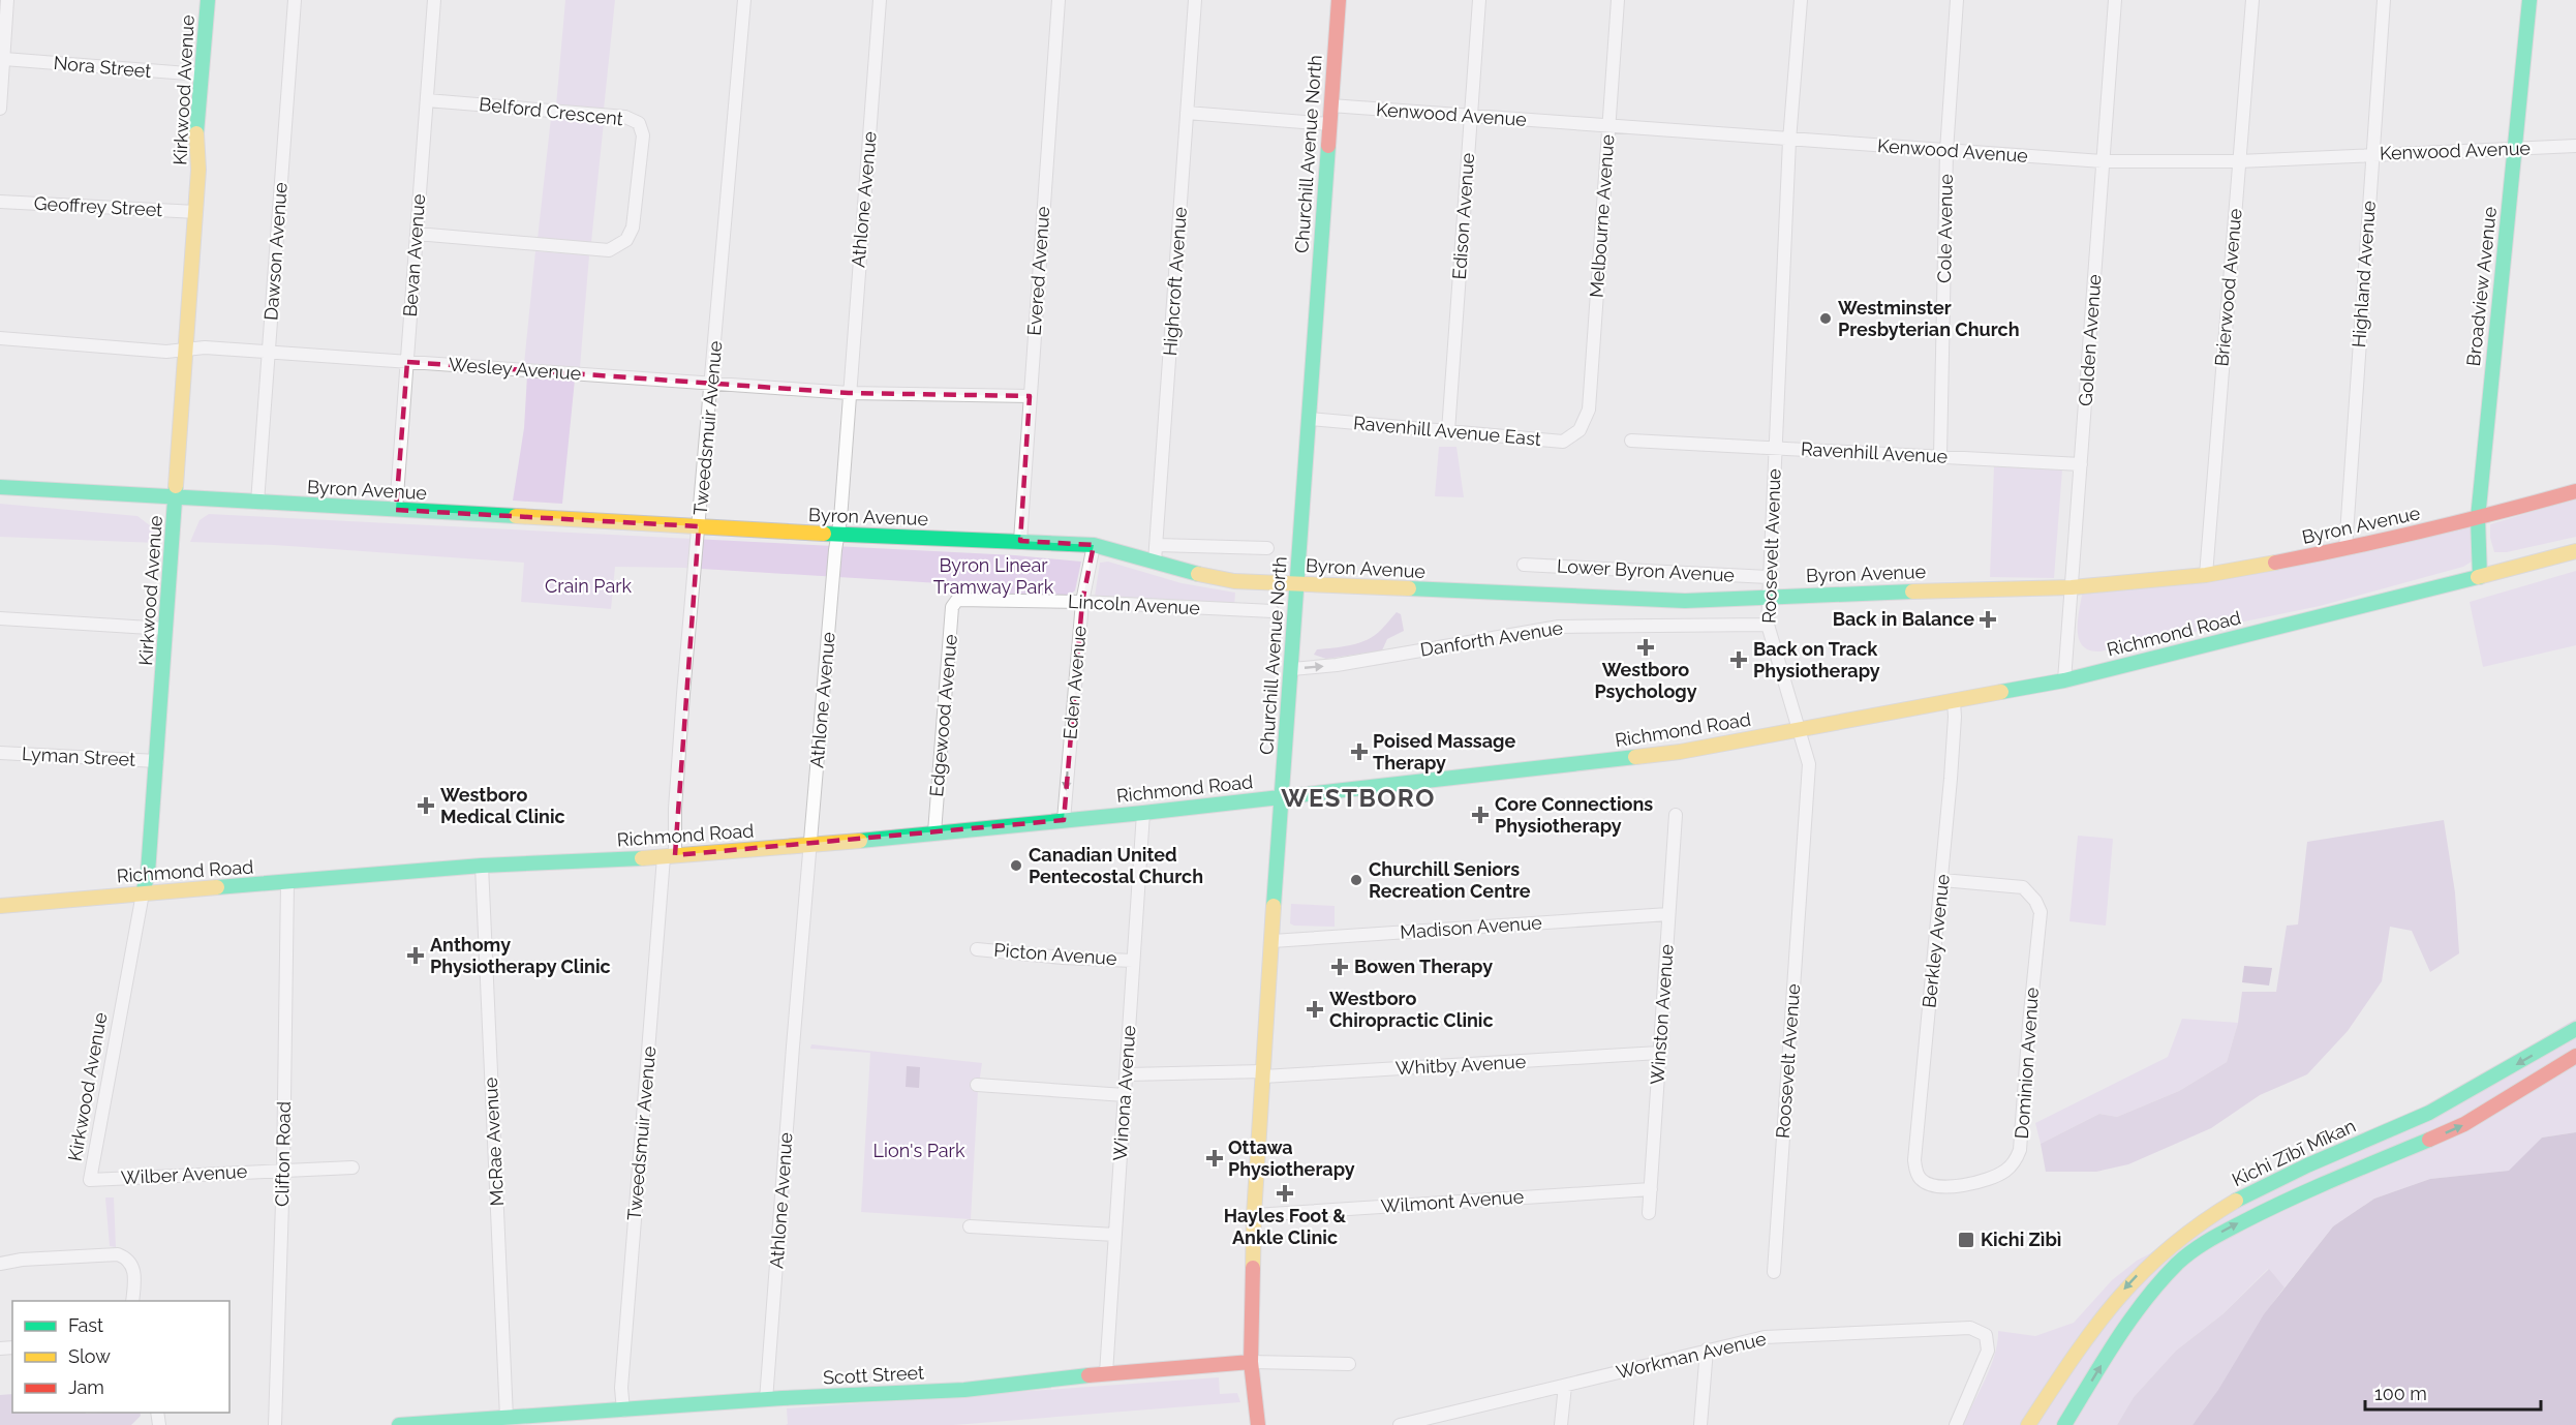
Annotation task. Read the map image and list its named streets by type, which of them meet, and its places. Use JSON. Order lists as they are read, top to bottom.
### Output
{
  "streets": {
    "main road": [
      "Kirkwood Avenue",
      "Churchill Avenue North",
      "Broadview Avenue",
      "Byron Avenue",
      "Richmond Road",
      "Kichi Zībī Mīkan",
      "Scott Street"
    ],
    "street": [
      "Nora Street",
      "Belford Crescent",
      "Kenwood Avenue",
      "Athlone Avenue",
      "Geoffrey Street",
      "Edison Avenue",
      "Melbourne Avenue",
      "Cole Avenue",
      "Dawson Avenue",
      "Bevan Avenue",
      "Evered Avenue",
      "Highland Avenue",
      "Highcroft Avenue",
      "Brierwood Avenue",
      "Golden Avenue",
      "Wesley Avenue",
      "Tweedsmuir Avenue",
      "Ravenhill Avenue East",
      "Ravenhill Avenue",
      "Roosevelt Avenue",
      "Lower Byron Avenue",
      "Lincoln Avenue",
      "Danforth Avenue",
      "Eden Avenue",
      "Edgewood Avenue",
      "Lyman Street",
      "Madison Avenue",
      "Berkley Avenue",
      "Picton Avenue",
      "Winston Avenue",
      "Dominion Avenue",
      "Whitby Avenue",
      "Winona Avenue",
      "McRae Avenue",
      "Clifton Road",
      "Wilber Avenue",
      "Wilmont Avenue",
      "Workman Avenue"
    ]
  },
  "crossings": [
    ["Nora Street", "Kirkwood Avenue"],
    ["Kirkwood Avenue", "Geoffrey Street"],
    ["Kirkwood Avenue", "Wesley Avenue"],
    ["Kirkwood Avenue", "Byron Avenue"],
    ["Kirkwood Avenue", "Richmond Road"],
    ["Kirkwood Avenue", "Lyman Street"],
    ["Kirkwood Avenue", "Wilber Avenue"],
    ["Belford Crescent", "Bevan Avenue"],
    ["Kenwood Avenue", "Churchill Avenue North"],
    ["Kenwood Avenue", "Edison Avenue"],
    ["Kenwood Avenue", "Melbourne Avenue"],
    ["Kenwood Avenue", "Cole Avenue"],
    ["Kenwood Avenue", "Highland Avenue"],
    ["Kenwood Avenue", "Broadview Avenue"],
    ["Kenwood Avenue", "Brierwood Avenue"],
    ["Kenwood Avenue", "Golden Avenue"],
    ["Kenwood Avenue", "Roosevelt Avenue"],
    ["Churchill Avenue North", "Ravenhill Avenue East"],
    ["Churchill Avenue North", "Byron Avenue"],
    ["Churchill Avenue North", "Richmond Road"],
    ["Churchill Avenue North", "Danforth Avenue"],
    ["Churchill Avenue North", "Madison Avenue"],
    ["Churchill Avenue North", "Whitby Avenue"],
    ["Churchill Avenue North", "Wilmont Avenue"],
    ["Churchill Avenue North", "Scott Street"],
    ["Athlone Avenue", "Wesley Avenue"],
    ["Athlone Avenue", "Byron Avenue"],
    ["Athlone Avenue", "Richmond Road"],
    ["Athlone Avenue", "Scott Street"],
    ["Edison Avenue", "Ravenhill Avenue East"],
    ["Melbourne Avenue", "Ravenhill Avenue East"],
    ["Cole Avenue", "Ravenhill Avenue"],
    ["Dawson Avenue", "Wesley Avenue"],
    ["Dawson Avenue", "Byron Avenue"],
    ["Bevan Avenue", "Wesley Avenue"],
    ["Bevan Avenue", "Byron Avenue"],
    ["Evered Avenue", "Wesley Avenue"],
    ["Evered Avenue", "Byron Avenue"],
    ["Highland Avenue", "Byron Avenue"],
    ["Highcroft Avenue", "Byron Avenue"],
    ["Broadview Avenue", "Byron Avenue"],
    ["Broadview Avenue", "Richmond Road"],
    ["Brierwood Avenue", "Byron Avenue"],
    ["Golden Avenue", "Ravenhill Avenue"],
    ["Golden Avenue", "Byron Avenue"],
    ["Golden Avenue", "Richmond Road"],
    ["Wesley Avenue", "Tweedsmuir Avenue"],
    ["Tweedsmuir Avenue", "Byron Avenue"],
    ["Tweedsmuir Avenue", "Richmond Road"],
    ["Tweedsmuir Avenue", "Scott Street"],
    ["Ravenhill Avenue", "Roosevelt Avenue"],
    ["Byron Avenue", "Roosevelt Avenue"],
    ["Byron Avenue", "Eden Avenue"],
    ["Roosevelt Avenue", "Lower Byron Avenue"],
    ["Roosevelt Avenue", "Richmond Road"],
    ["Roosevelt Avenue", "Danforth Avenue"],
    ["Lincoln Avenue", "Eden Avenue"],
    ["Lincoln Avenue", "Edgewood Avenue"],
    ["Richmond Road", "Eden Avenue"],
    ["Richmond Road", "Edgewood Avenue"],
    ["Richmond Road", "Berkley Avenue"],
    ["Richmond Road", "Winona Avenue"],
    ["Richmond Road", "McRae Avenue"],
    ["Richmond Road", "Clifton Road"],
    ["Madison Avenue", "Winston Avenue"],
    ["Berkley Avenue", "Dominion Avenue"],
    ["Picton Avenue", "Winona Avenue"],
    ["Winston Avenue", "Whitby Avenue"],
    ["Winston Avenue", "Wilmont Avenue"],
    ["Whitby Avenue", "Winona Avenue"],
    ["Winona Avenue", "Scott Street"],
    ["McRae Avenue", "Scott Street"],
    ["Clifton Road", "Wilber Avenue"]
  ],
  "one_way": ["Danforth Avenue", "Eden Avenue"],
  "districts": ["WESTBORO"],
  "parks": ["Byron Linear Tramway Park", "Crain Park", "Lion's Park"],
  "places": {
    "other": ["Westminster Presbyterian Church", "Canadian United Pentecostal Church", "Churchill Seniors Recreation Centre"],
    "health": [
      "Back in Balance",
      "Westboro Psychology",
      "Back on Track Physiotherapy",
      "Poised Massage Therapy",
      "Westboro Medical Clinic",
      "Core Connections Physiotherapy",
      "Anthomy Physiotherapy Clinic",
      "Bowen Therapy",
      "Westboro Chiropractic Clinic",
      "Ottawa Physiotherapy",
      "Hayles Foot & Ankle Clinic"
    ],
    "transit": ["Kichi Zìbì"]
  },
  "legend": ["Fast", "Slow", "Jam"],
  "scale_bar": "100 m"
}
